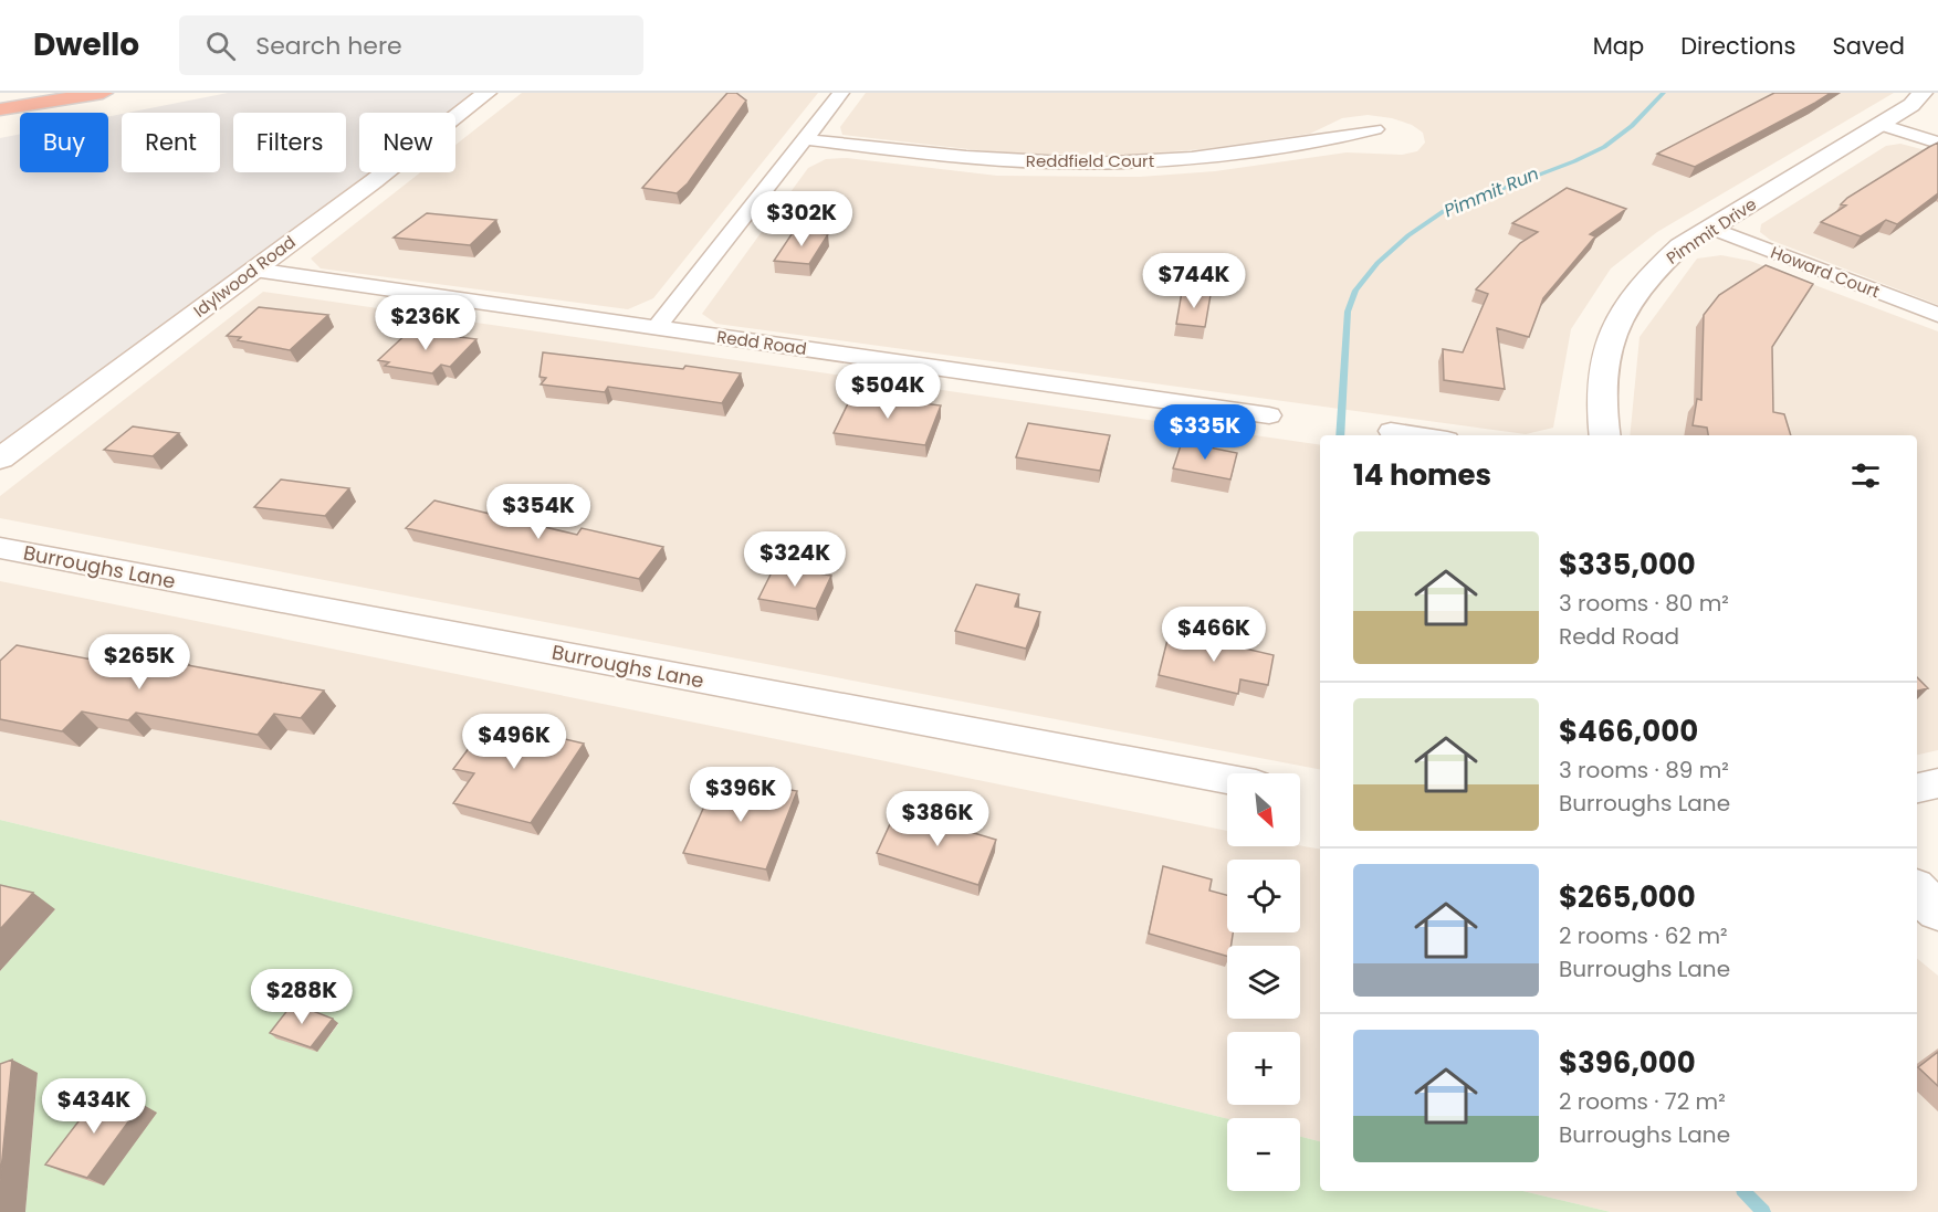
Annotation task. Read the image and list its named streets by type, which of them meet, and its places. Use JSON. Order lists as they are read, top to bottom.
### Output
{
  "streets": {
    "street": [
      "Reddfield Court",
      "Pimmit Drive",
      "Howard Court",
      "Idylwood Road",
      "Redd Road",
      "Burroughs Lane"
    ]
  },
  "crossings": [
    ["Pimmit Drive", "Howard Court"],
    ["Idylwood Road", "Redd Road"]
  ],
  "water": ["Pimmit Run"],
  "north": "bottom right",
  "page": {
    "header": "Dwello",
    "search": "Search here",
    "nav": ["Map", "Directions", "Saved"],
    "chip": [
      "Buy",
      "Rent",
      "Filters",
      "New"
    ],
    "price": [
      "$302K",
      "$744K",
      "$236K",
      "$504K",
      "$335K",
      "$354K",
      "$324K",
      "$466K",
      "$265K",
      "$496K",
      "$396K",
      "$386K",
      "$288K",
      "$434K"
    ],
    "heading": "14 homes",
    "list": [
      {
        "name": "$335,000",
        "note": "3 rooms · 80 m² · Redd Road"
      },
      {
        "name": "$466,000",
        "note": "3 rooms · 89 m² · Burroughs Lane"
      },
      {
        "name": "$265,000",
        "note": "2 rooms · 62 m² · Burroughs Lane"
      },
      {
        "name": "$396,000",
        "note": "2 rooms · 72 m² · Burroughs Lane"
      }
    ],
    "map_buttons": ["+", "−"]
  }
}
